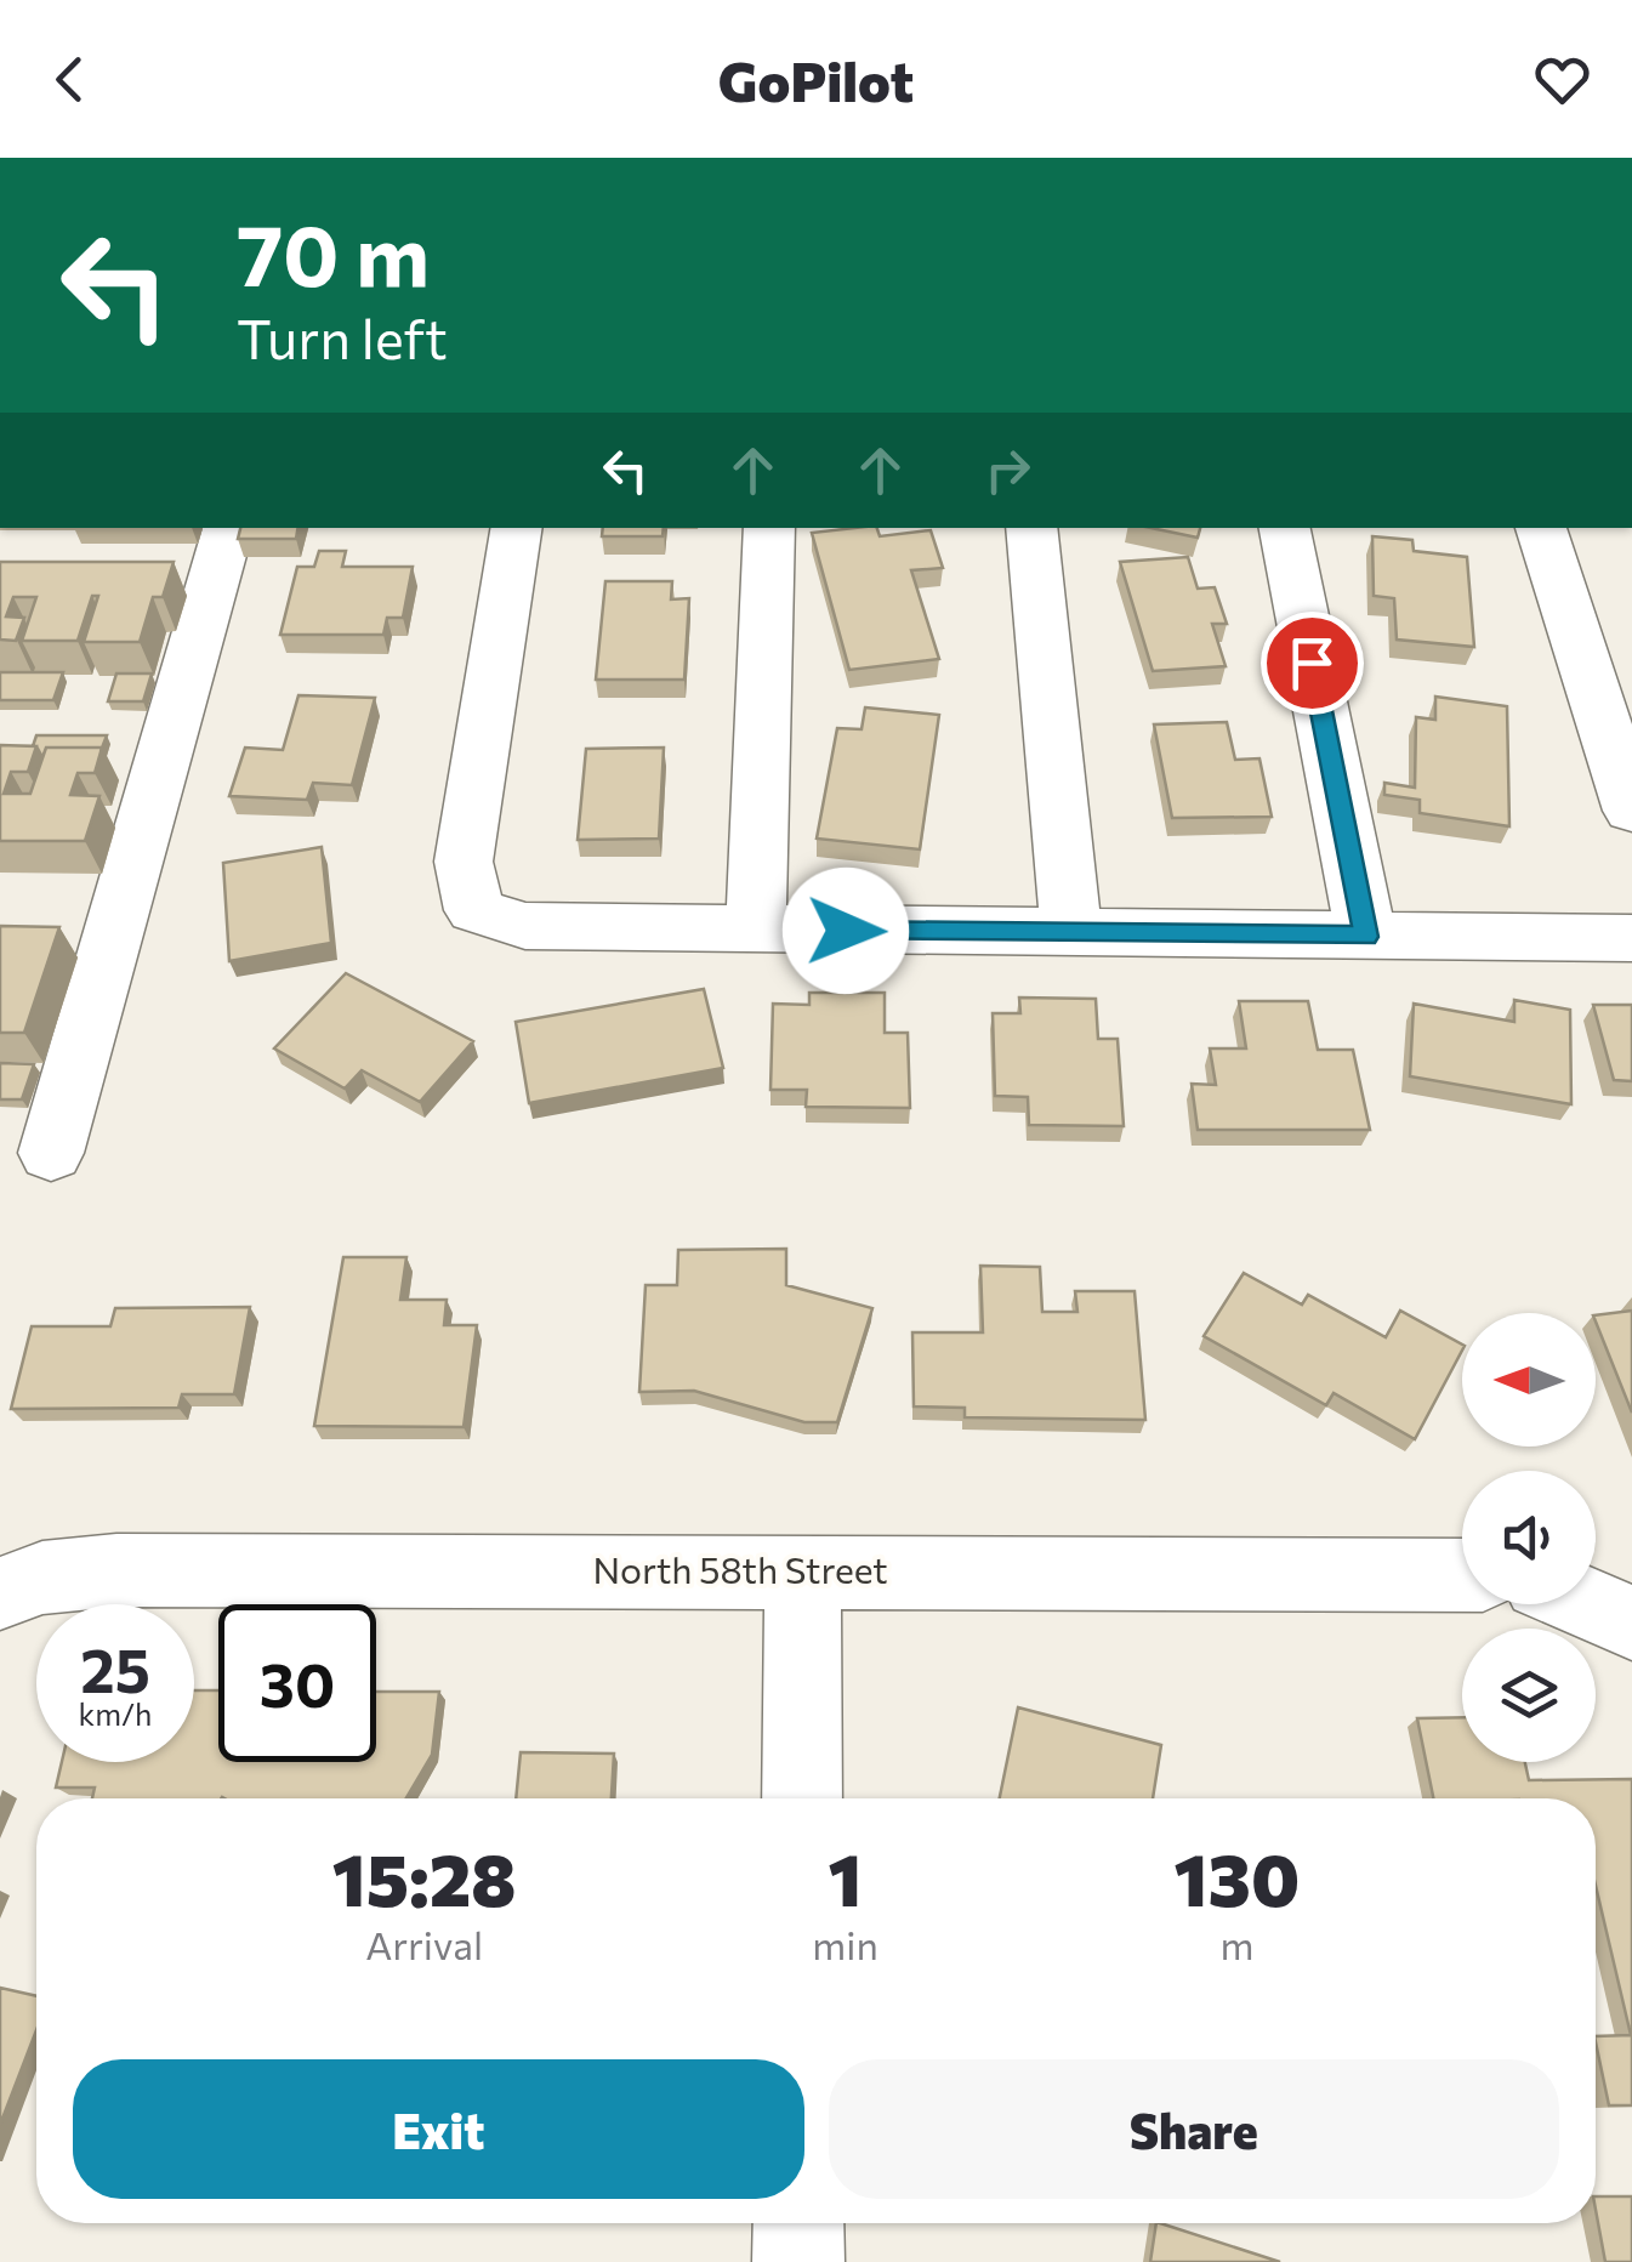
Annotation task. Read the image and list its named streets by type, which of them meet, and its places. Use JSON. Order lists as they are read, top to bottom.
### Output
{
  "streets": {
    "street": ["North 58th Street"]
  },
  "north": "left",
  "page": {
    "header": "GoPilot",
    "turn": ["70 m", "Turn left"],
    "speed": "25 km/h",
    "limit": "30",
    "eta": [
      "15:28",
      "Arrival",
      "1",
      "min",
      "130",
      "m"
    ],
    "buttons": ["Exit", "Share"]
  }
}
